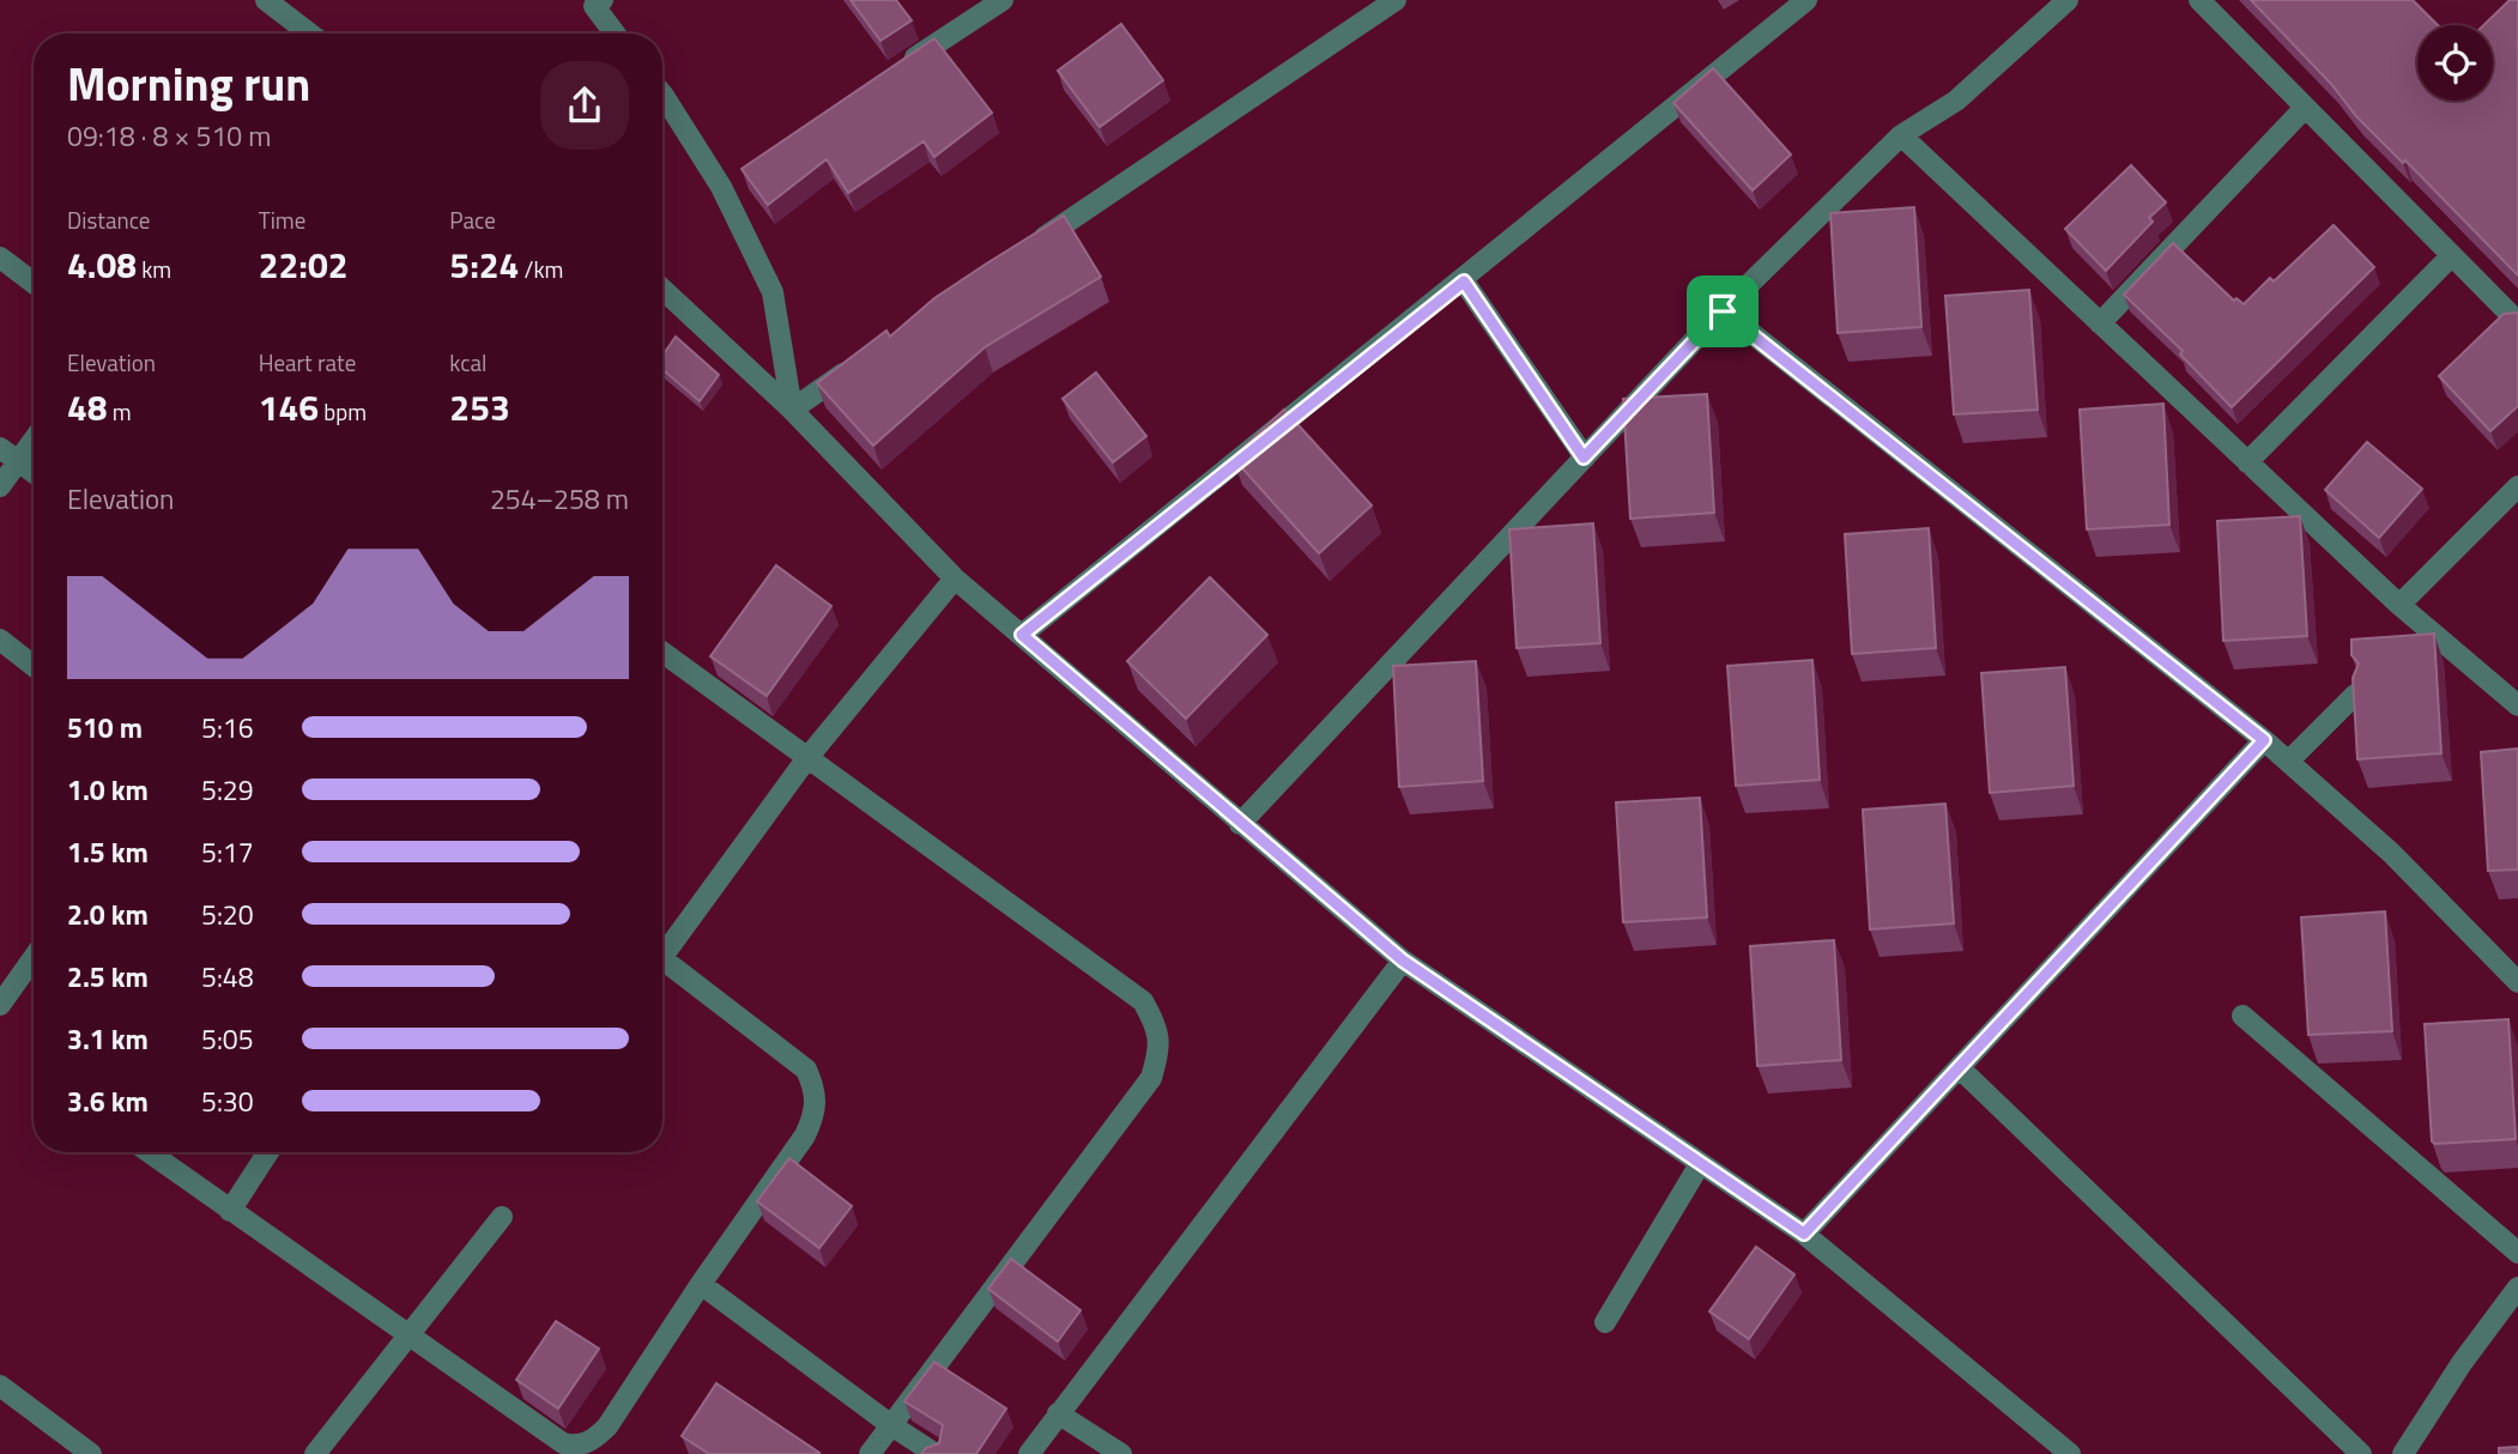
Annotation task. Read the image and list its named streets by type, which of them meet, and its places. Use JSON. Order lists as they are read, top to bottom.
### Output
{
  "page": {
    "heading": ["Morning run", "09:18 · 8 × 510 m"],
    "stats": [
      ["Distance", "4.08 km"],
      ["Time", "22:02"],
      ["Pace", "5:24 /km"],
      ["Elevation", "48 m"],
      ["Heart rate", "146 bpm"],
      ["kcal", "253"]
    ],
    "chart": ["Elevation", "254–258 m"],
    "list": [
      {
        "name": "510 m",
        "note": "5:16"
      },
      {
        "name": "1.0 km",
        "note": "5:29"
      },
      {
        "name": "1.5 km",
        "note": "5:17"
      },
      {
        "name": "2.0 km",
        "note": "5:20"
      },
      {
        "name": "2.5 km",
        "note": "5:48"
      },
      {
        "name": "3.1 km",
        "note": "5:05"
      },
      {
        "name": "3.6 km",
        "note": "5:30"
      }
    ]
  }
}
